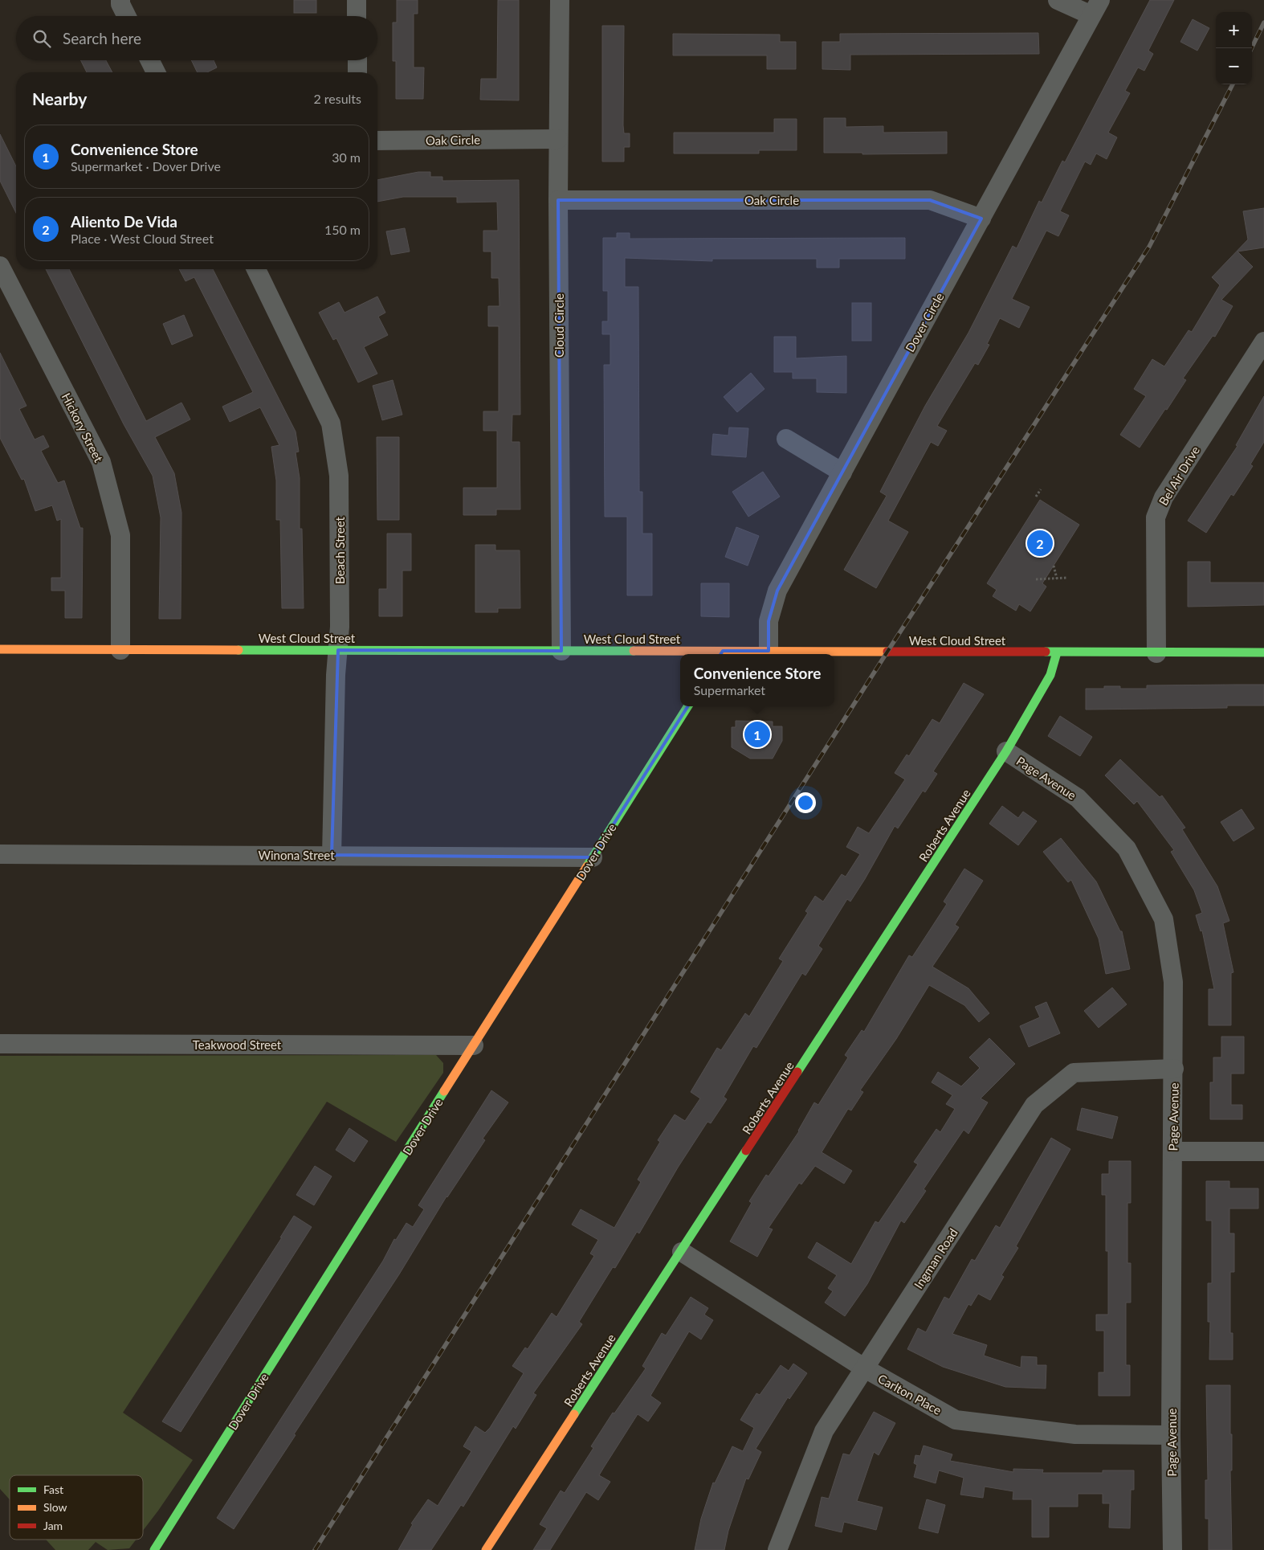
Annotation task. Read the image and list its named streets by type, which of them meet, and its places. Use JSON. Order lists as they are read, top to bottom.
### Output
{
  "streets": {
    "street": [
      "Oak Circle",
      "Dover Circle",
      "Cloud Circle",
      "Hickory Street",
      "Bel Air Drive",
      "Beach Street",
      "West Cloud Street",
      "Page Avenue",
      "Roberts Avenue",
      "Dover Drive",
      "Winona Street",
      "Teakwood Street",
      "Ingman Road",
      "Carlton Place"
    ]
  },
  "crossings": [
    ["Oak Circle", "Dover Circle"],
    ["Oak Circle", "Cloud Circle"],
    ["Dover Circle", "West Cloud Street"],
    ["Cloud Circle", "West Cloud Street"],
    ["Hickory Street", "West Cloud Street"],
    ["Bel Air Drive", "West Cloud Street"],
    ["Beach Street", "West Cloud Street"],
    ["Beach Street", "Winona Street"],
    ["West Cloud Street", "Roberts Avenue"],
    ["Page Avenue", "Roberts Avenue"],
    ["Page Avenue", "Ingman Road"],
    ["Page Avenue", "Carlton Place"],
    ["Roberts Avenue", "Carlton Place"],
    ["Dover Drive", "Winona Street"],
    ["Dover Drive", "Teakwood Street"],
    ["Ingman Road", "Carlton Place"]
  ],
  "legend": ["Fast", "Slow", "Jam"],
  "page": {
    "map_buttons": ["+", "−"],
    "search": "Search here",
    "heading": ["Nearby", "2 results"],
    "list": [
      {
        "mark": "1",
        "name": "Convenience Store",
        "note": "Supermarket · Dover Drive",
        "value": "30 m"
      },
      {
        "mark": "2",
        "name": "Aliento De Vida",
        "note": "Place · West Cloud Street",
        "value": "150 m"
      }
    ],
    "pins": ["2", "1"],
    "popup": ["Convenience Store", "Supermarket"]
  }
}
